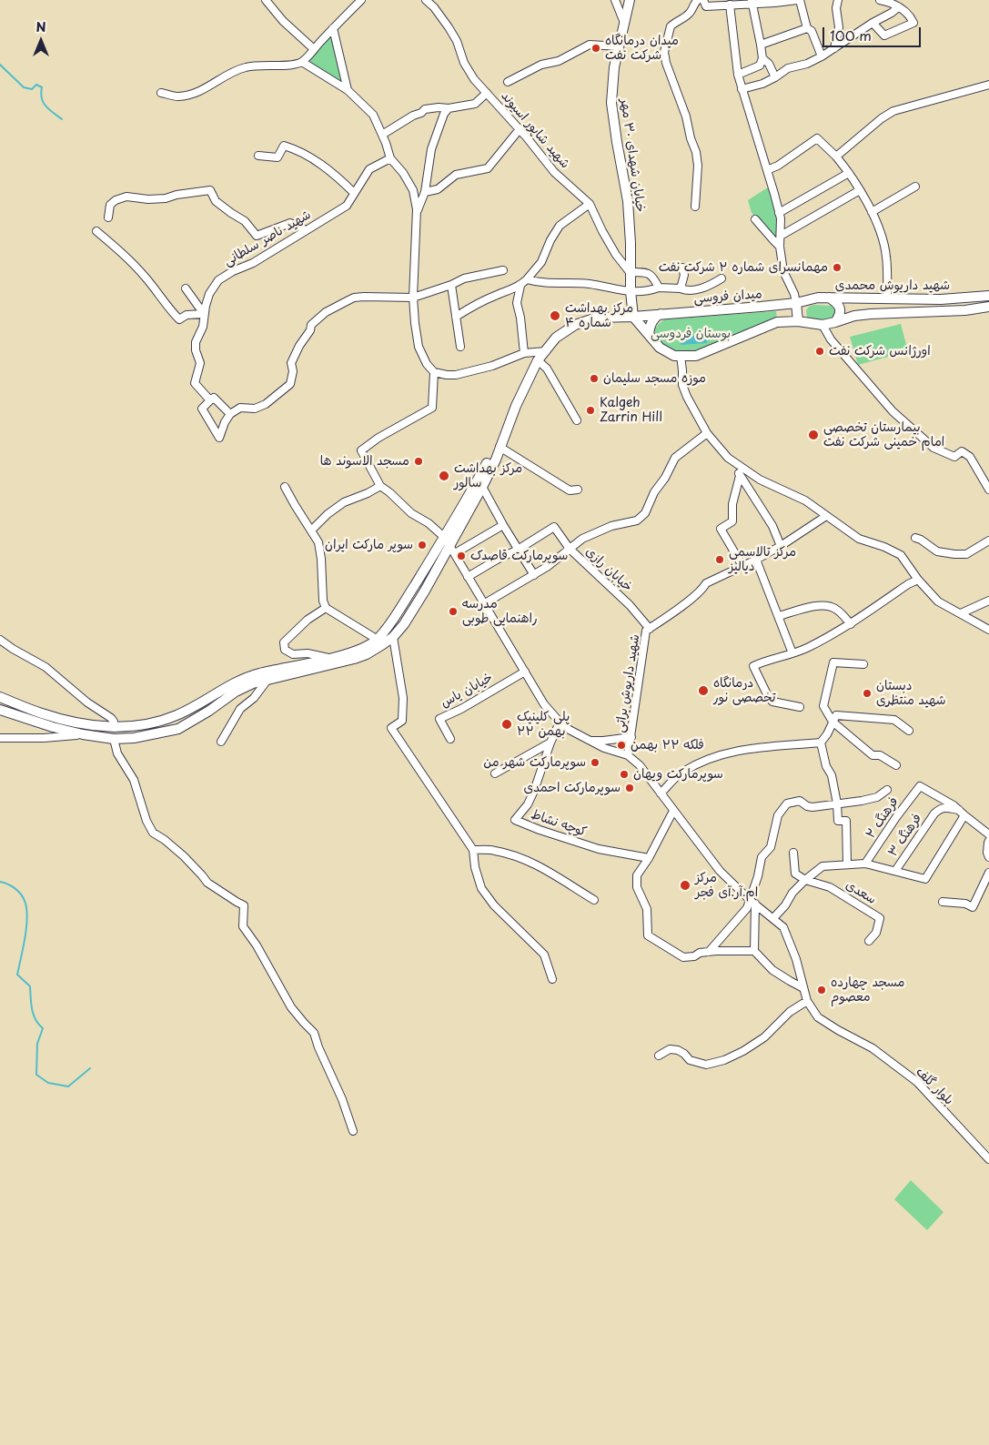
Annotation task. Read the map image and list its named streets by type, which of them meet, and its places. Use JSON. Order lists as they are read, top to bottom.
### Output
{
  "streets": {
    "main road": ["خیابان شهدای ۳۰ مهر", "شهید داریوش محمدی", "میدان فروسی"],
    "street": [
      "شهید شاپور اسیوند",
      "شهید ناصر سلطانی",
      "خیابان رازی",
      "شهید داریوش براتی",
      "خیابان یاس",
      "فرهنگ ۲",
      "کوچه نشاط",
      "فرهنگ ۳",
      "سعدی",
      "بلوار گلف"
    ]
  },
  "crossings": [
    ["شهید شاپور اسیوند", "خیابان شهدای ۳۰ مهر"],
    ["خیابان شهدای ۳۰ مهر", "میدان فروسی"],
    ["شهید داریوش محمدی", "میدان فروسی"],
    ["خیابان رازی", "شهید داریوش براتی"],
    ["فرهنگ ۲", "فرهنگ ۳"]
  ],
  "parks": ["بوستان فردوسی"],
  "places": [
    "میدان درمانگاه شرکت نفت",
    "مهمانسرای شماره ۲ شرکت نفت",
    "مرکز بهداشت شماره ۴",
    "اورژانس شرکت نفت",
    "موزه مسجد سلیمان",
    "Kalgeh Zarrin Hill",
    "بیمارستان تخصصی امام خمینی شرکت نفت",
    "مسجد الاسوند ها",
    "مرکز بهداشت سالور",
    "سوپر مارکت ایران",
    "سوپرمارکت قاصدک",
    "مرکز تالاسمی دیالیز",
    "مدرسه راهنمایی طوبی",
    "درمانگاه تخصصی نور",
    "دبستان شهید منتظری",
    "پلی کلینیک ۲۲ بهمن",
    "فلکه ۲۲ بهمن",
    "سوپرمارکت شهر من",
    "سوپرمارکت ویهان",
    "سوپرمارکت احمدی",
    "مرکز ام.آر.آی فجر",
    "مسجد چهارده معصوم"
  ],
  "scale_bar": "100 m",
  "north": "top"
}
